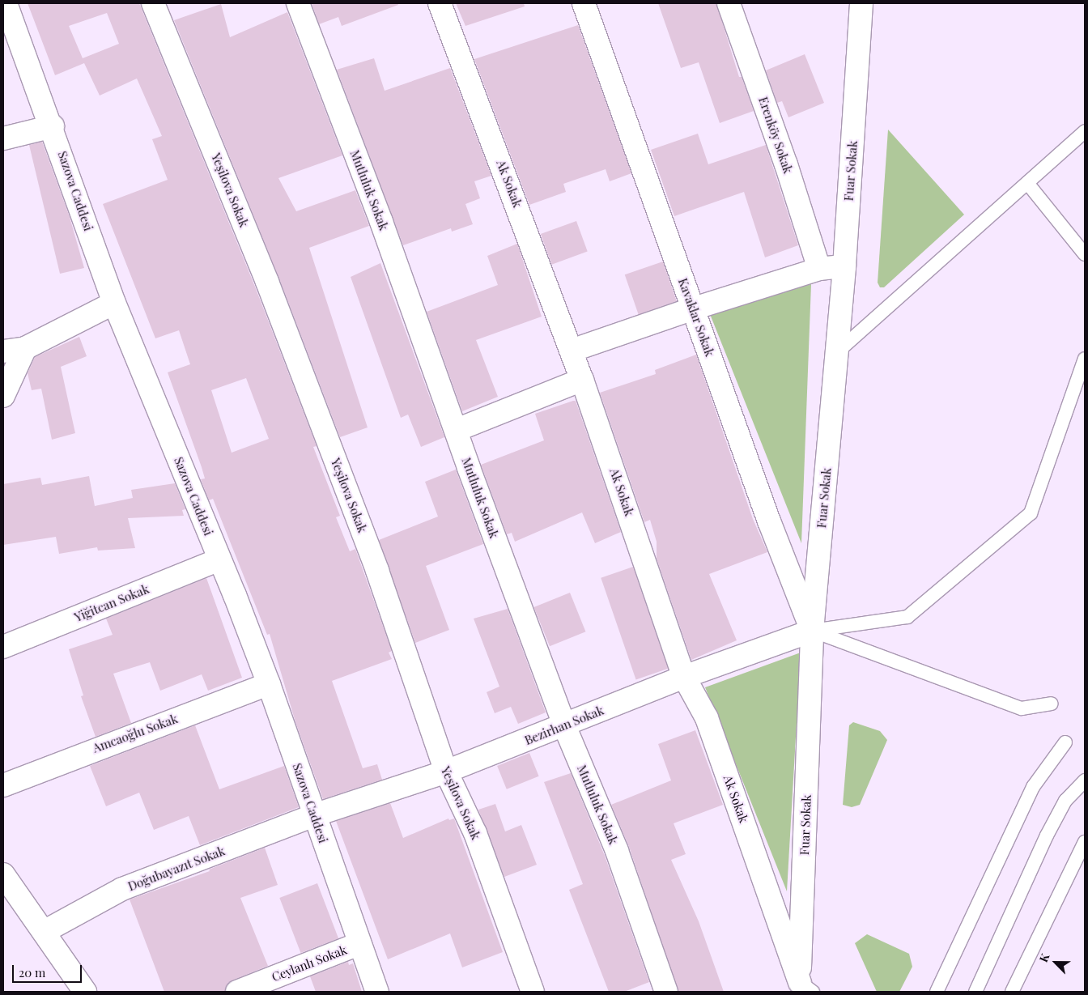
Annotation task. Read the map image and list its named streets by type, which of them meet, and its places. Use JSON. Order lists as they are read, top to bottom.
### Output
{
  "streets": {
    "street": [
      "Erenköy Sokak",
      "Fuar Sokak",
      "Ak Sokak",
      "Yeşilova Sokak",
      "Mutluluk Sokak",
      "Sazova Caddesi",
      "Kavaklar Sokak",
      "Yiğitcan Sokak",
      "Bezirhan Sokak",
      "Amcaoğlu Sokak",
      "Doğubayazıt Sokak",
      "Ceylanlı Sokak"
    ]
  },
  "crossings": [
    ["Fuar Sokak", "Ak Sokak"],
    ["Fuar Sokak", "Kavaklar Sokak"],
    ["Fuar Sokak", "Bezirhan Sokak"],
    ["Ak Sokak", "Bezirhan Sokak"],
    ["Yeşilova Sokak", "Bezirhan Sokak"],
    ["Mutluluk Sokak", "Bezirhan Sokak"],
    ["Sazova Caddesi", "Yiğitcan Sokak"],
    ["Sazova Caddesi", "Bezirhan Sokak"],
    ["Sazova Caddesi", "Amcaoğlu Sokak"],
    ["Sazova Caddesi", "Doğubayazıt Sokak"],
    ["Sazova Caddesi", "Ceylanlı Sokak"],
    ["Kavaklar Sokak", "Bezirhan Sokak"],
    ["Bezirhan Sokak", "Doğubayazıt Sokak"]
  ],
  "scale_bar": "20 m",
  "north": "top left"
}
